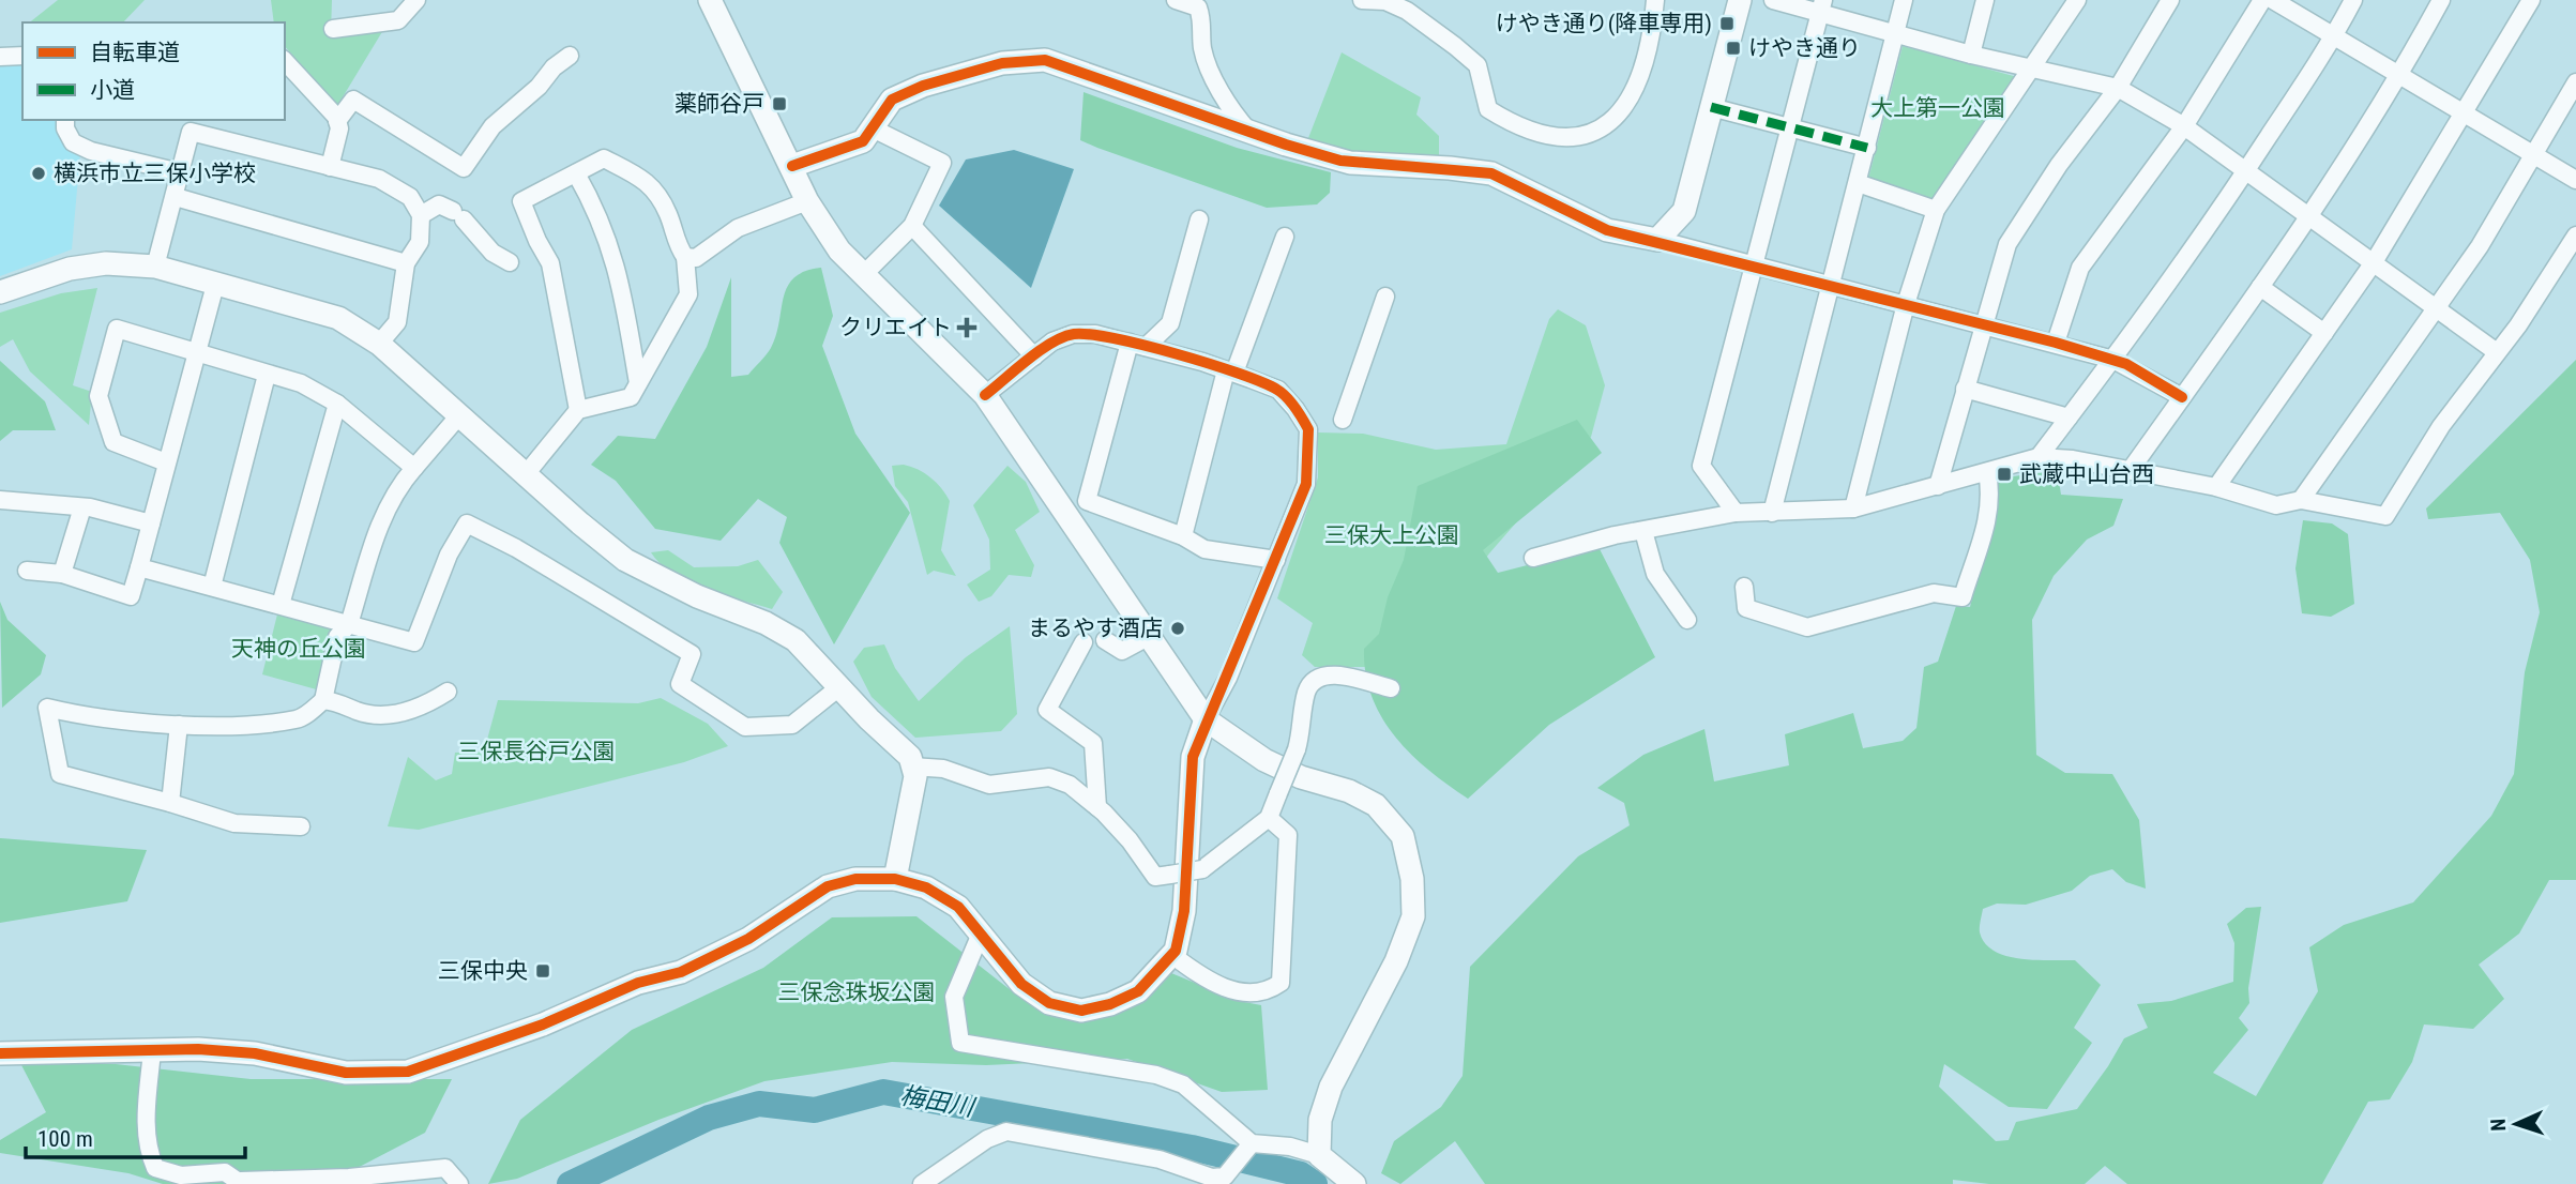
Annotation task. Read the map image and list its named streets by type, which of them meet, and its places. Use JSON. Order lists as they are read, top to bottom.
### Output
{
  "water": ["梅田川"],
  "parks": [
    "大上第一公園",
    "三保大上公園",
    "天神の丘公園",
    "三保長谷戸公園",
    "三保念珠坂公園"
  ],
  "places": {
    "transit": [
      "けやき通り(降車専用)",
      "けやき通り",
      "薬師谷戸",
      "武蔵中山台西",
      "三保中央"
    ],
    "other": ["横浜市立三保小学校", "まるやす酒店"],
    "health": ["クリエイト"]
  },
  "legend": ["自転車道", "小道"],
  "scale_bar": "100 m",
  "north": "left"
}
